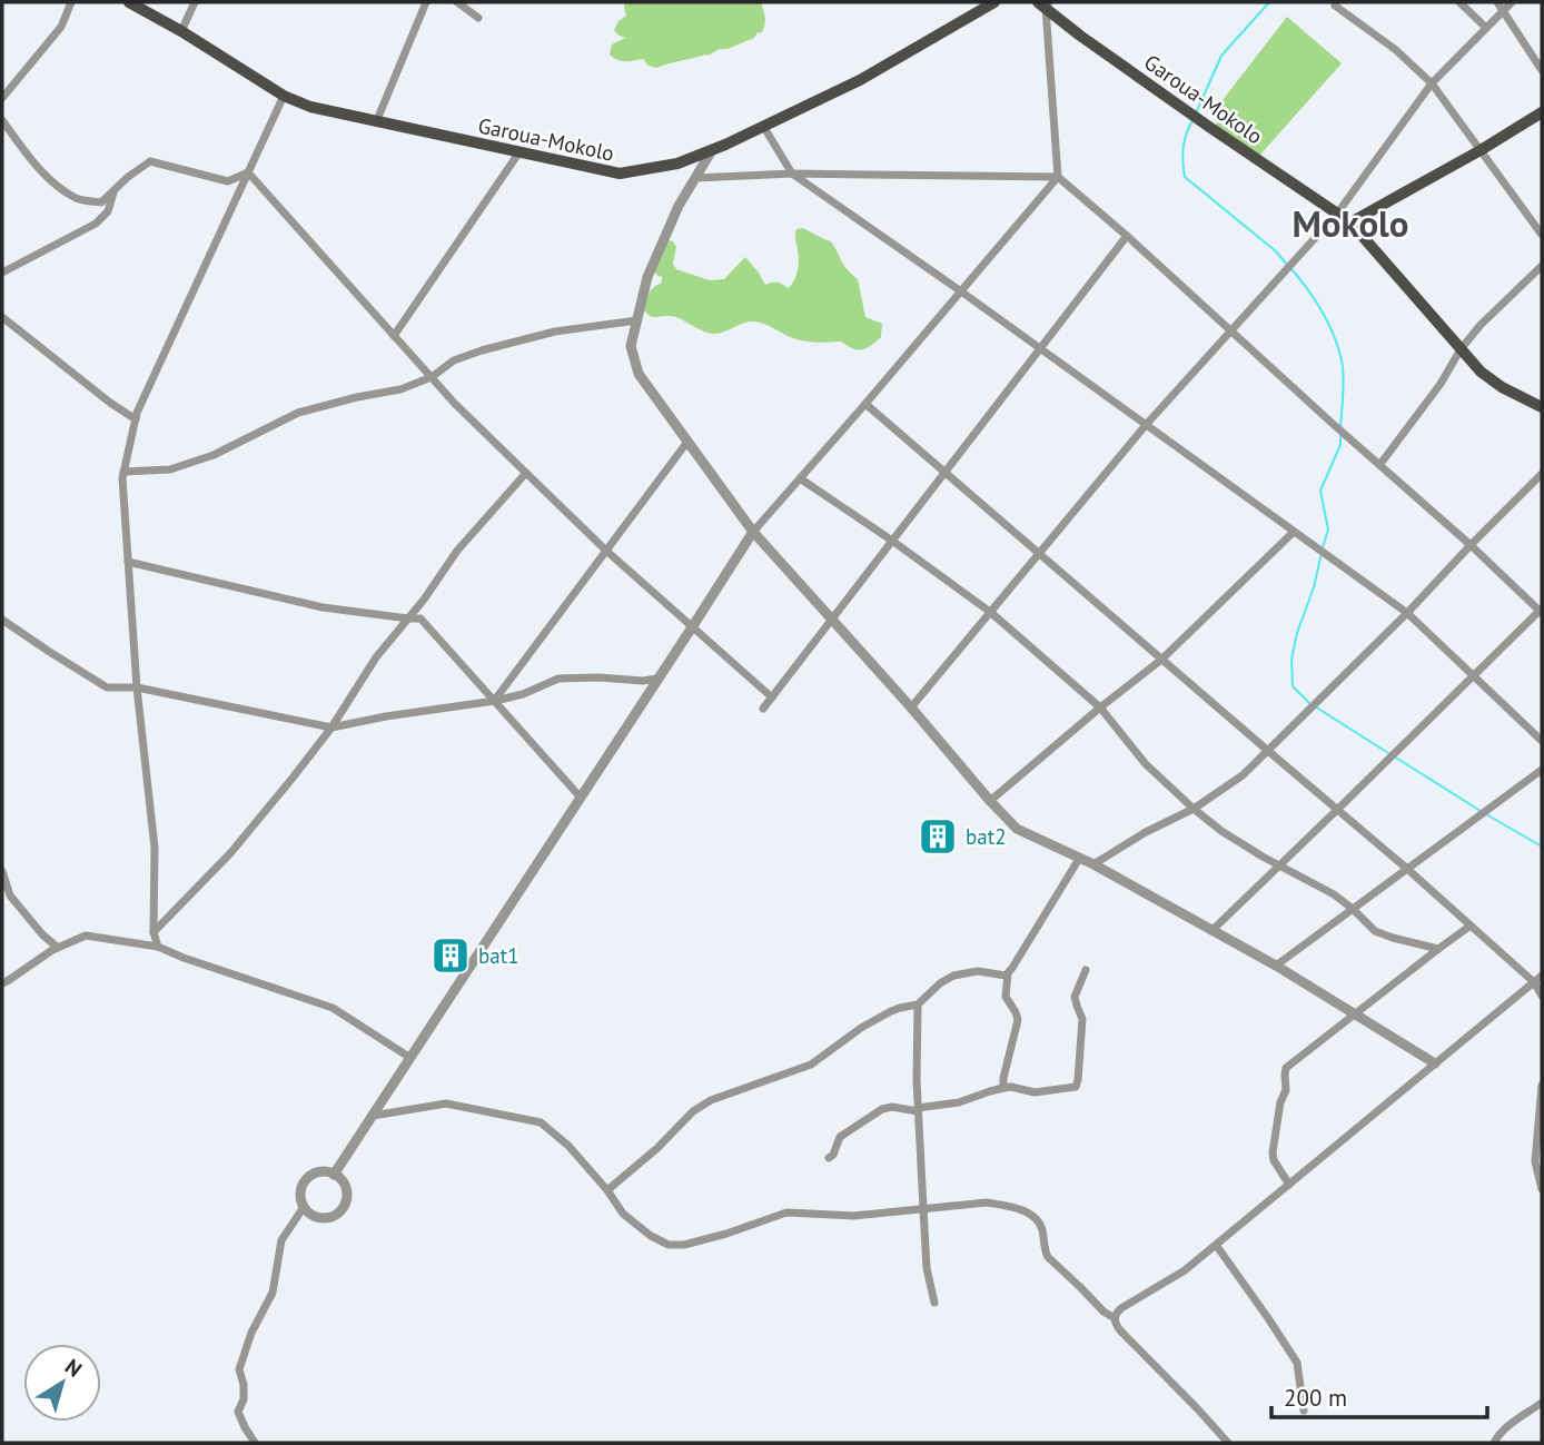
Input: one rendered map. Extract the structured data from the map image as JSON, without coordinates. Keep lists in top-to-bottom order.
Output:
{
  "streets": {
    "main road": ["Garoua-Mokolo"]
  },
  "districts": ["Mokolo"],
  "places": {
    "building": ["bat2", "bat1"]
  },
  "scale_bar": "200 m",
  "north": "top right"
}
